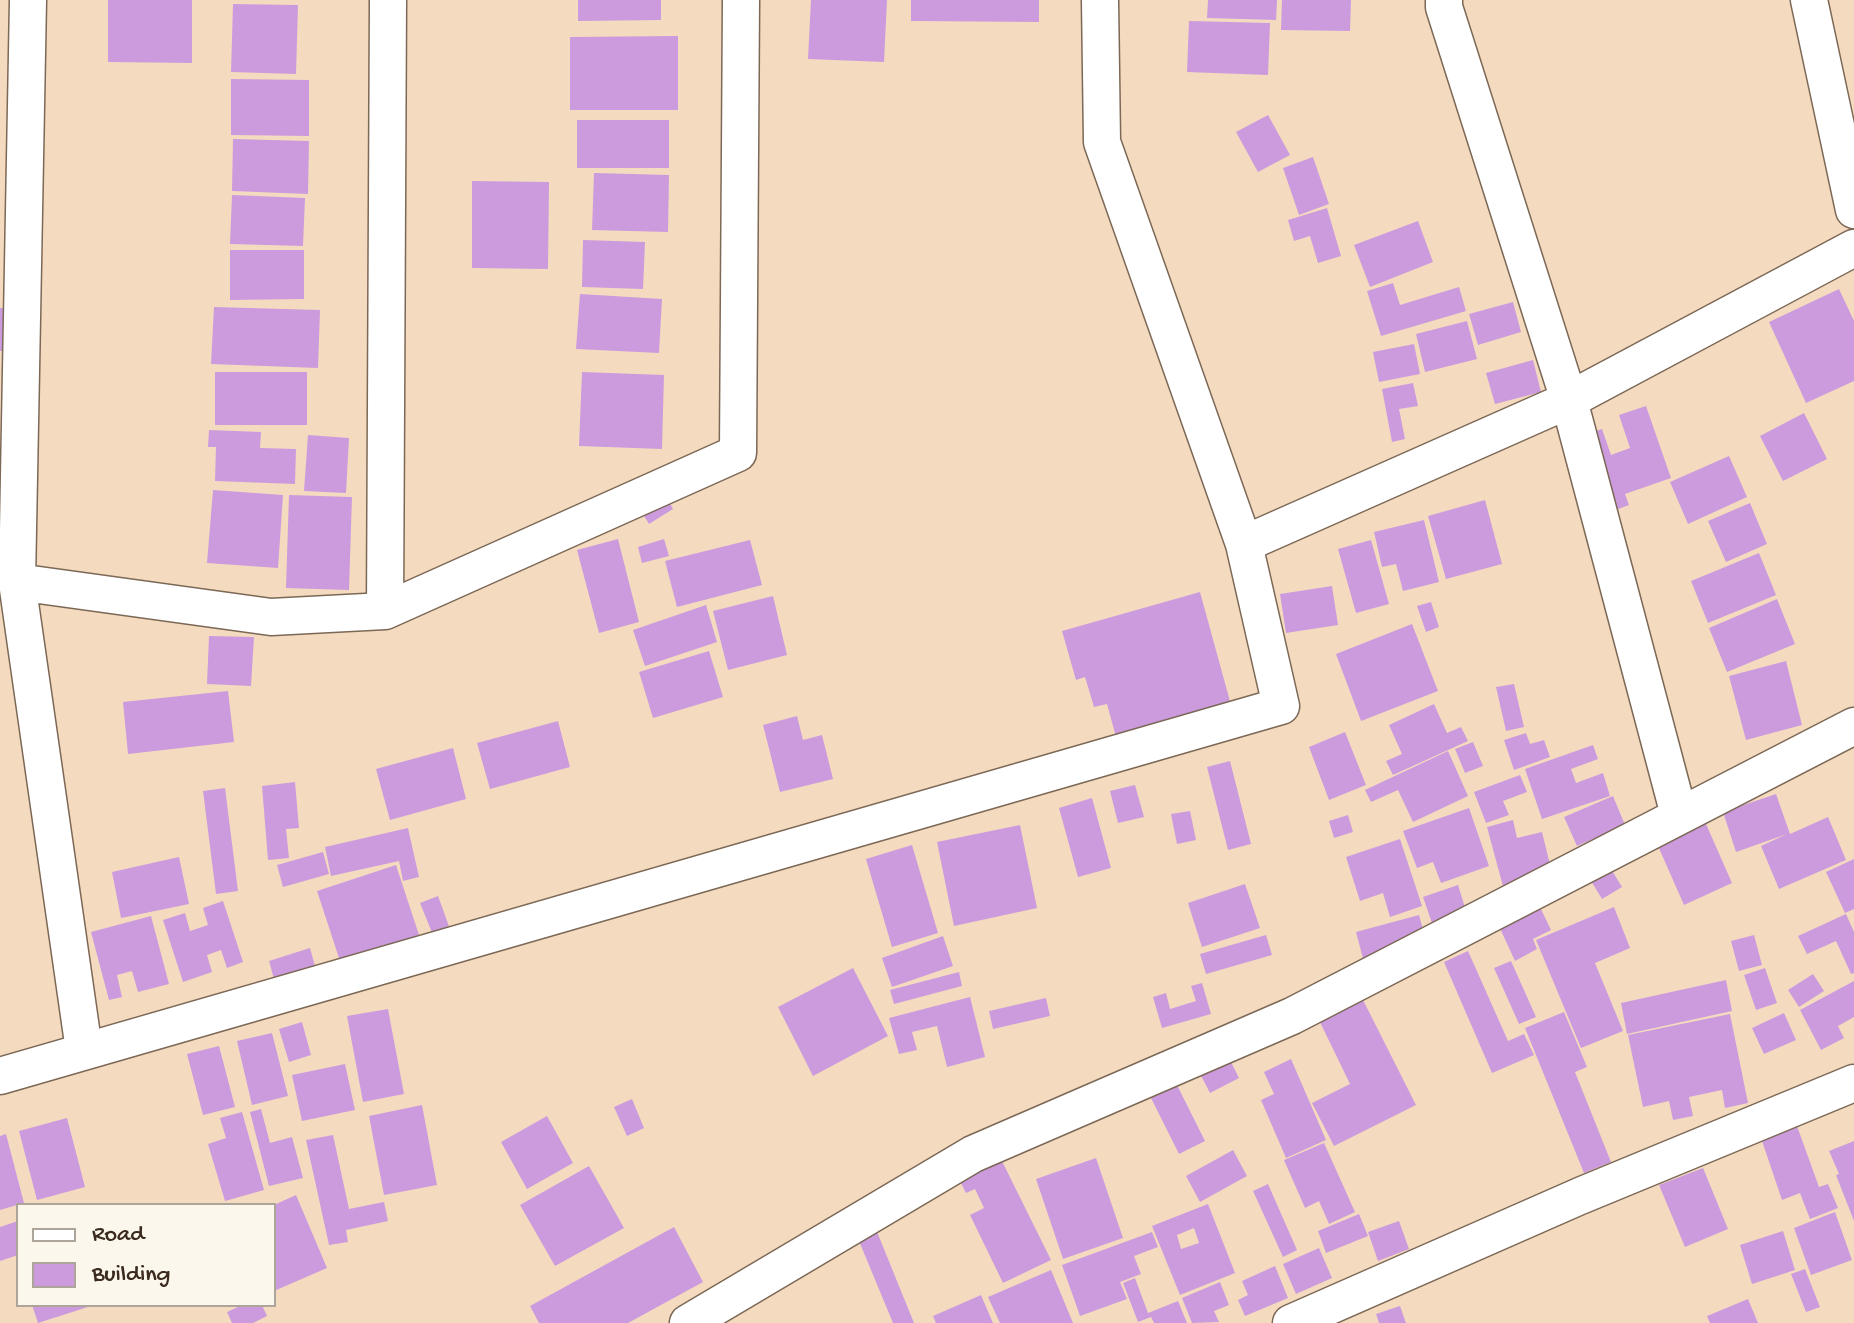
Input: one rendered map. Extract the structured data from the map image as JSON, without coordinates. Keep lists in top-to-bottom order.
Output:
{
  "legend": ["Road", "Building"]
}
